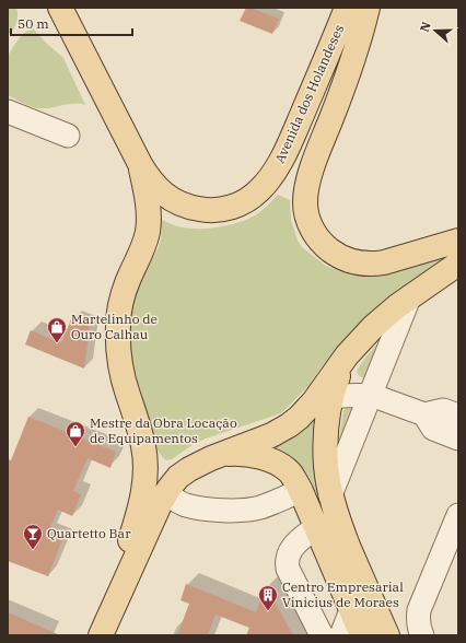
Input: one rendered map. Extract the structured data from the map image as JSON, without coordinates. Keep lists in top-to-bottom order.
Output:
{
  "streets": {
    "main road": ["Avenida dos Holandeses"]
  },
  "places": {
    "shop": ["Martelinho de Ouro Calhau", "Mestre da Obra Locação de Equipamentos"],
    "bar": ["Quartetto Bar"],
    "building": ["Centro Empresarial Vinicius de Moraes"]
  },
  "scale_bar": "50 m",
  "north": "left"
}
